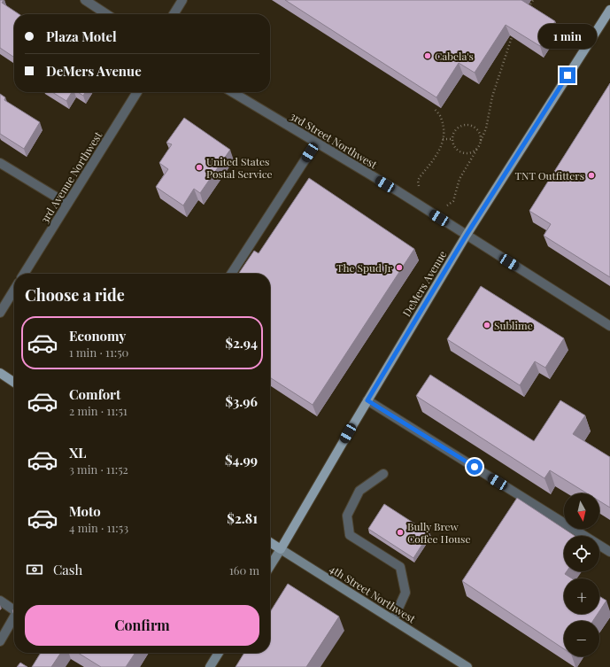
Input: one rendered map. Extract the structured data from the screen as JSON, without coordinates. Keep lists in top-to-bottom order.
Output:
{
  "streets": {
    "main road": ["DeMers Avenue", "4th Street Northwest"],
    "street": ["3rd Street Northwest", "3rd Avenue Northwest"]
  },
  "crossings": [
    ["3rd Street Northwest", "DeMers Avenue"],
    ["DeMers Avenue", "4th Street Northwest"]
  ],
  "places": [
    "Cabela's",
    "United States Postal Service",
    "TNT Outfitters",
    "The Spud Jr",
    "Sublime",
    "Bully Brew Coffee House"
  ],
  "north": "bottom",
  "page": {
    "banner": ["Plaza Motel", "DeMers Avenue"],
    "bubble": "1 min",
    "heading": "Choose a ride",
    "list": [
      {
        "name": "Economy",
        "note": "1 min · 11:50",
        "value": "$2.94"
      },
      {
        "name": "Comfort",
        "note": "2 min · 11:51",
        "value": "$3.96"
      },
      {
        "name": "XL",
        "note": "3 min · 11:52",
        "value": "$4.99"
      },
      {
        "name": "Moto",
        "note": "4 min · 11:53",
        "value": "$2.81"
      }
    ],
    "map_buttons": ["+", "−"],
    "pay": ["Cash", "160 m"],
    "buttons": "Confirm"
  }
}
